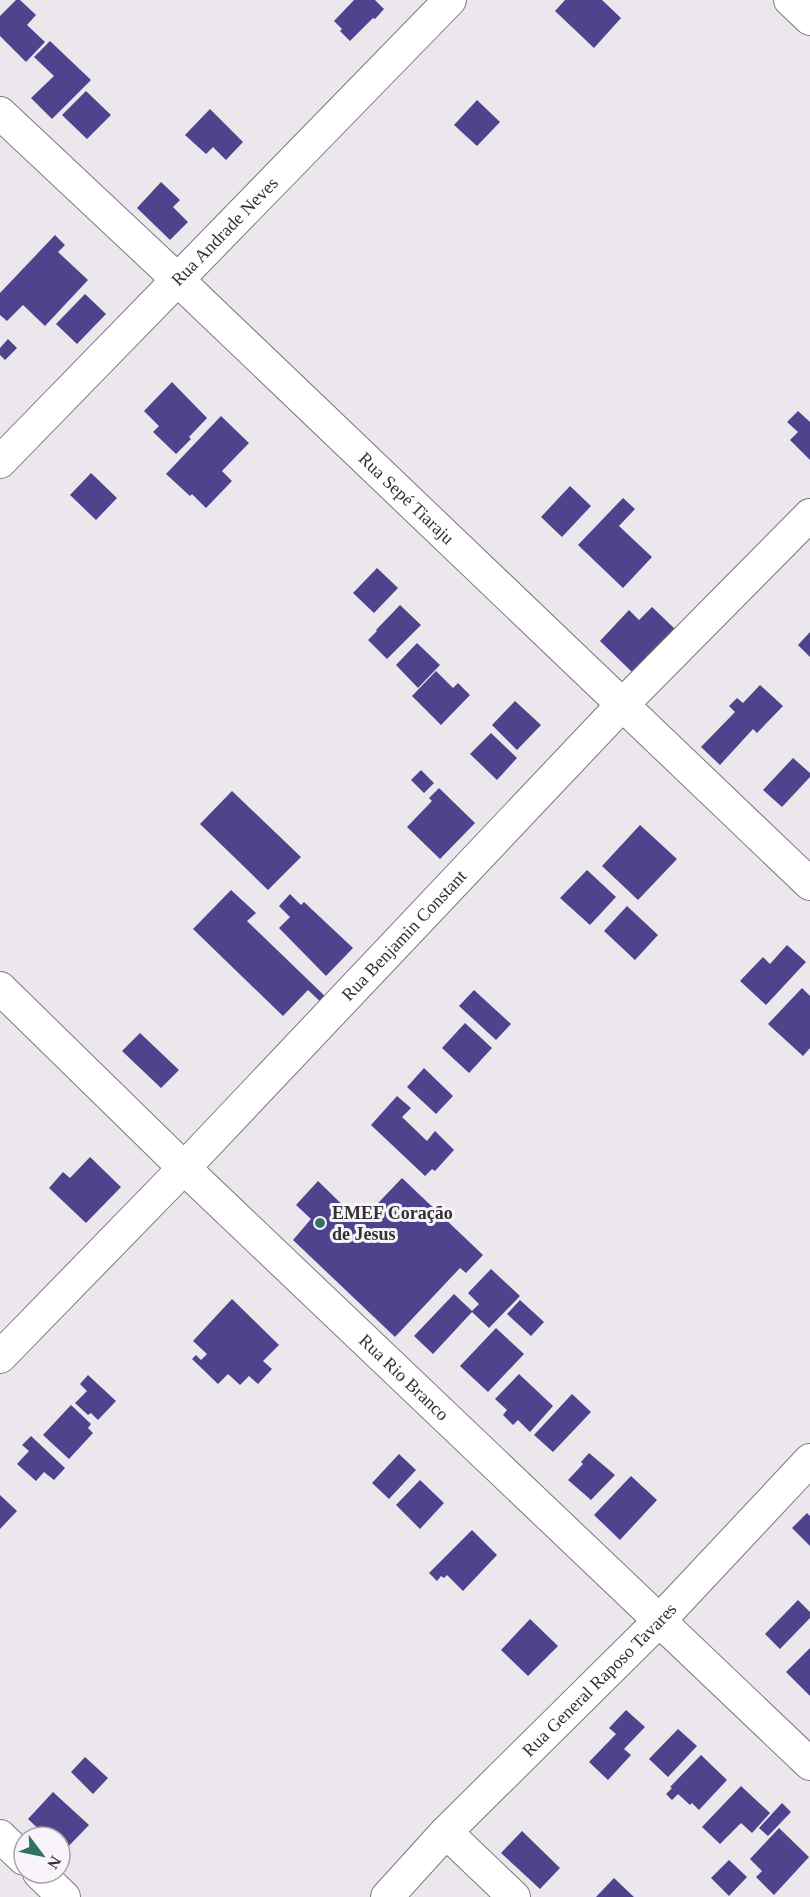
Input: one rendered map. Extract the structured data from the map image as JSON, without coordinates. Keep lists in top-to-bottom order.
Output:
{
  "streets": {
    "street": [
      "Rua Andrade Neves",
      "Rua Sepé Tiaraju",
      "Rua Benjamin Constant",
      "Rua Rio Branco",
      "Rua General Raposo Tavares"
    ]
  },
  "crossings": [
    ["Rua Andrade Neves", "Rua Sepé Tiaraju"],
    ["Rua Sepé Tiaraju", "Rua Benjamin Constant"],
    ["Rua Benjamin Constant", "Rua Rio Branco"],
    ["Rua Rio Branco", "Rua General Raposo Tavares"]
  ],
  "places": ["EMEF Coração de Jesus"],
  "north": "bottom right"
}
